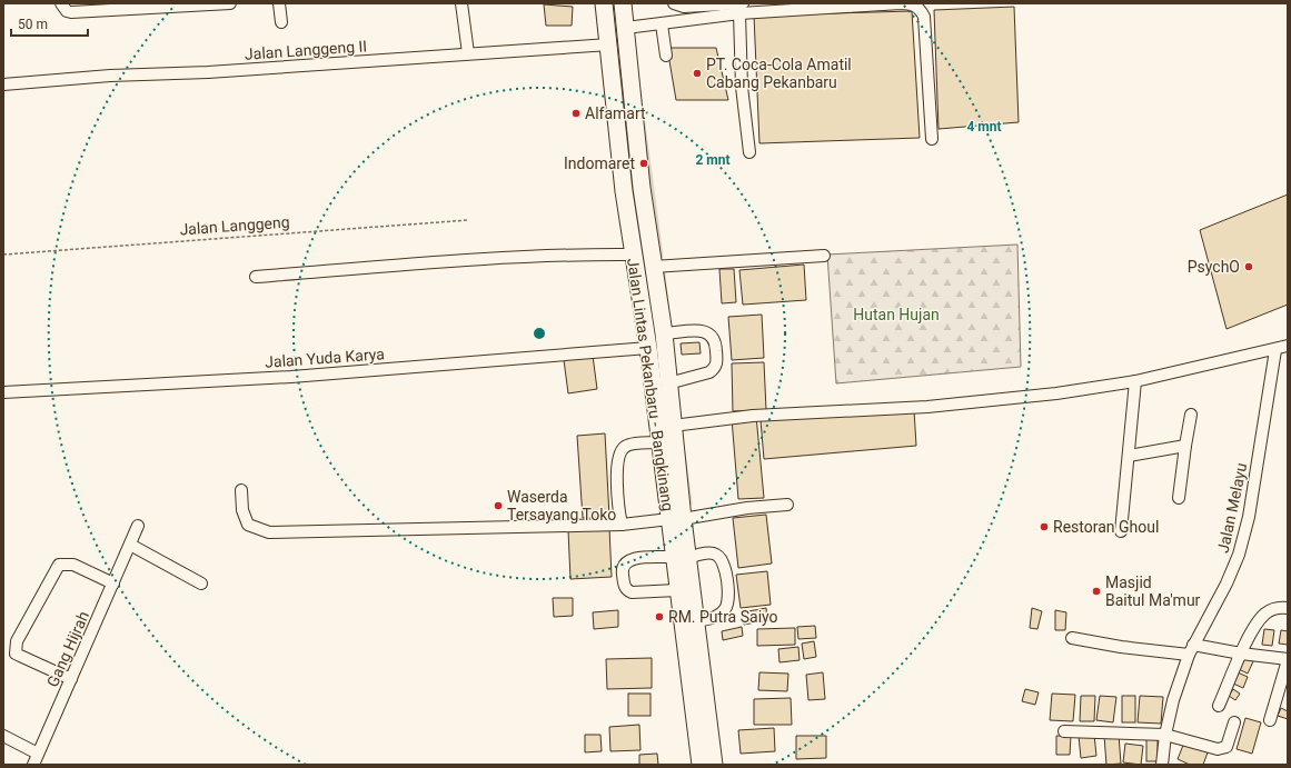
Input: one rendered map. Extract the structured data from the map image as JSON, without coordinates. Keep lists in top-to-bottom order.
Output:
{
  "streets": {
    "highway": ["Jalan Lintas Pekanbaru - Bangkinang"],
    "street": [
      "Jalan Langgeng II",
      "Jalan Yuda Karya",
      "Jalan Melayu",
      "Gang Hijrah"
    ],
    "path": ["Jalan Langgeng"]
  },
  "crossings": [
    ["Jalan Langgeng II", "Jalan Lintas Pekanbaru - Bangkinang"],
    ["Jalan Yuda Karya", "Jalan Lintas Pekanbaru - Bangkinang"]
  ],
  "parks": ["Hutan Hujan"],
  "places": [
    "PT. Coca-Cola Amatil Cabang Pekanbaru",
    "Alfamart",
    "Indomaret",
    "PsychO",
    "Waserda Tersayang Toko",
    "Restoran Ghoul",
    "Masjid Baitul Ma'mur",
    "RM. Putra Saiyo"
  ],
  "scale_bar": "50 m",
  "rings": ["4 mnt", "2 mnt"]
}
